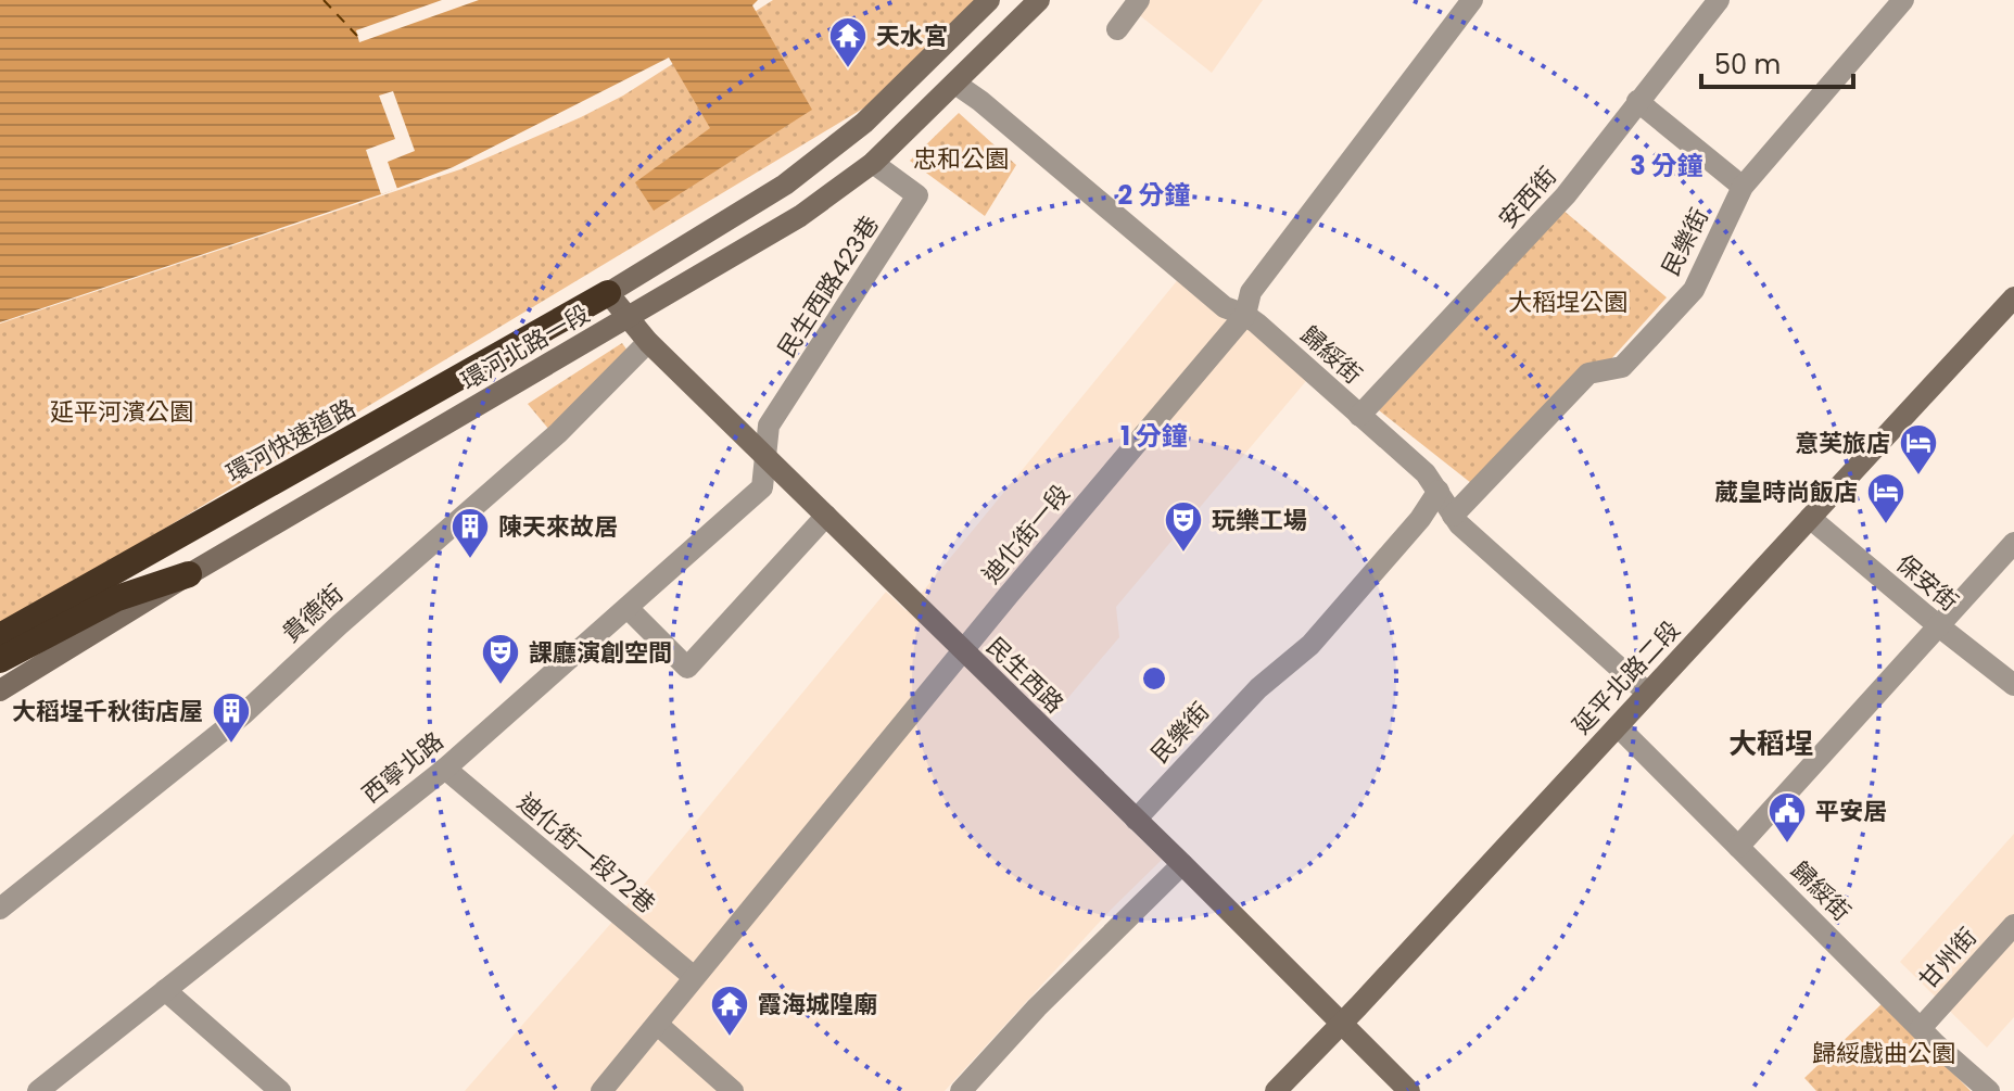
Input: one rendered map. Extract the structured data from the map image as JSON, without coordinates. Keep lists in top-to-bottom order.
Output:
{
  "streets": {
    "highway": ["環河快速道路"],
    "street": [
      "安西街",
      "民樂街",
      "民生西路423巷",
      "環河北路一段",
      "歸綏街",
      "迪化街一段",
      "保安街",
      "貴德街",
      "民生西路",
      "延平北路二段",
      "西寧北路",
      "迪化街一段72巷",
      "甘州街"
    ]
  },
  "crossings": [
    ["安西街", "歸綏街"],
    ["民樂街", "歸綏街"],
    ["民樂街", "民生西路"],
    ["民生西路423巷", "環河北路一段"],
    ["民生西路423巷", "民生西路"],
    ["民生西路423巷", "西寧北路"],
    ["環河北路一段", "歸綏街"],
    ["環河北路一段", "環河快速道路"],
    ["環河北路一段", "民生西路"],
    ["歸綏街", "迪化街一段"],
    ["歸綏街", "延平北路二段"],
    ["歸綏街", "甘州街"],
    ["環河快速道路", "民生西路"],
    ["迪化街一段", "民生西路"],
    ["迪化街一段", "迪化街一段72巷"],
    ["保安街", "延平北路二段"],
    ["貴德街", "民生西路"],
    ["民生西路", "延平北路二段"],
    ["民生西路", "西寧北路"],
    ["西寧北路", "迪化街一段72巷"]
  ],
  "districts": ["大稻埕"],
  "parks": [
    "忠和公園",
    "大稻埕公園",
    "延平河濱公園",
    "歸綏戲曲公園"
  ],
  "places": {
    "temple": ["天水宮", "霞海城隍廟"],
    "hotel": ["意芙旅店", "葳皇時尚飯店"],
    "theatre": ["玩樂工場", "課廳演創空間"],
    "building": ["陳天來故居", "大稻埕千秋街店屋"],
    "public building": ["平安居"]
  },
  "scale_bar": "50 m",
  "rings": ["3 分鐘", "2 分鐘", "1 分鐘"]
}
